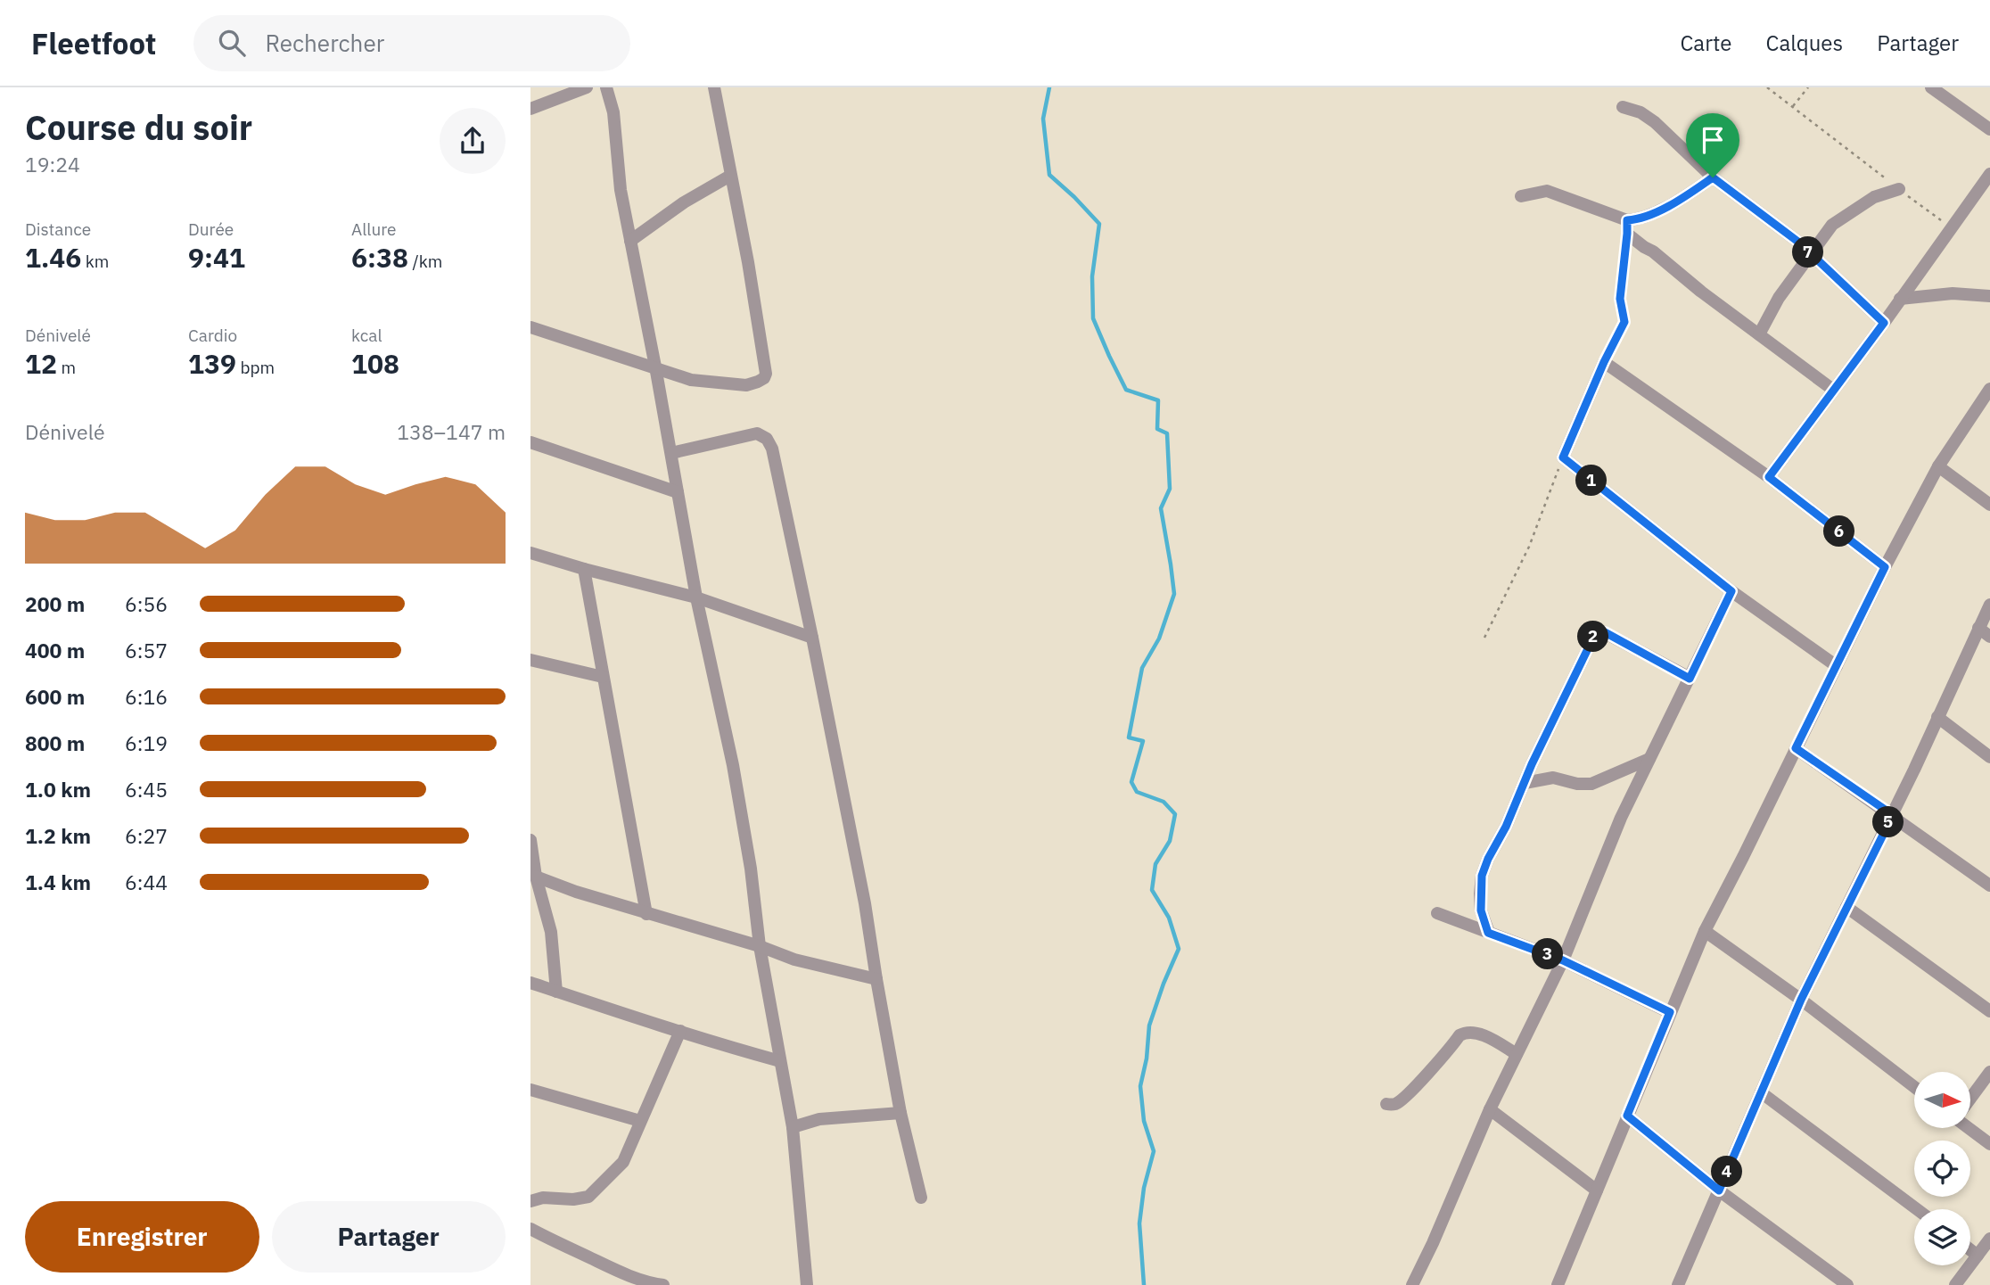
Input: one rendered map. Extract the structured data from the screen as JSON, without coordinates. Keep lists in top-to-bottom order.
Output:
{
  "north": "right",
  "page": {
    "header": "Fleetfoot",
    "search": "Rechercher",
    "nav": ["Carte", "Calques", "Partager"],
    "heading": ["Course du soir", "19:24"],
    "stats": [
      ["Distance", "1.46 km"],
      ["Durée", "9:41"],
      ["Allure", "6:38 /km"],
      ["Dénivelé", "12 m"],
      ["Cardio", "139 bpm"],
      ["kcal", "108"]
    ],
    "pins": [
      "7",
      "1",
      "6",
      "2",
      "5",
      "3",
      "4"
    ],
    "chart": ["Dénivelé", "138–147 m"],
    "list": [
      {
        "name": "200 m",
        "note": "6:56"
      },
      {
        "name": "400 m",
        "note": "6:57"
      },
      {
        "name": "600 m",
        "note": "6:16"
      },
      {
        "name": "800 m",
        "note": "6:19"
      },
      {
        "name": "1.0 km",
        "note": "6:45"
      },
      {
        "name": "1.2 km",
        "note": "6:27"
      },
      {
        "name": "1.4 km",
        "note": "6:44"
      }
    ],
    "buttons": ["Enregistrer", "Partager"]
  }
}
